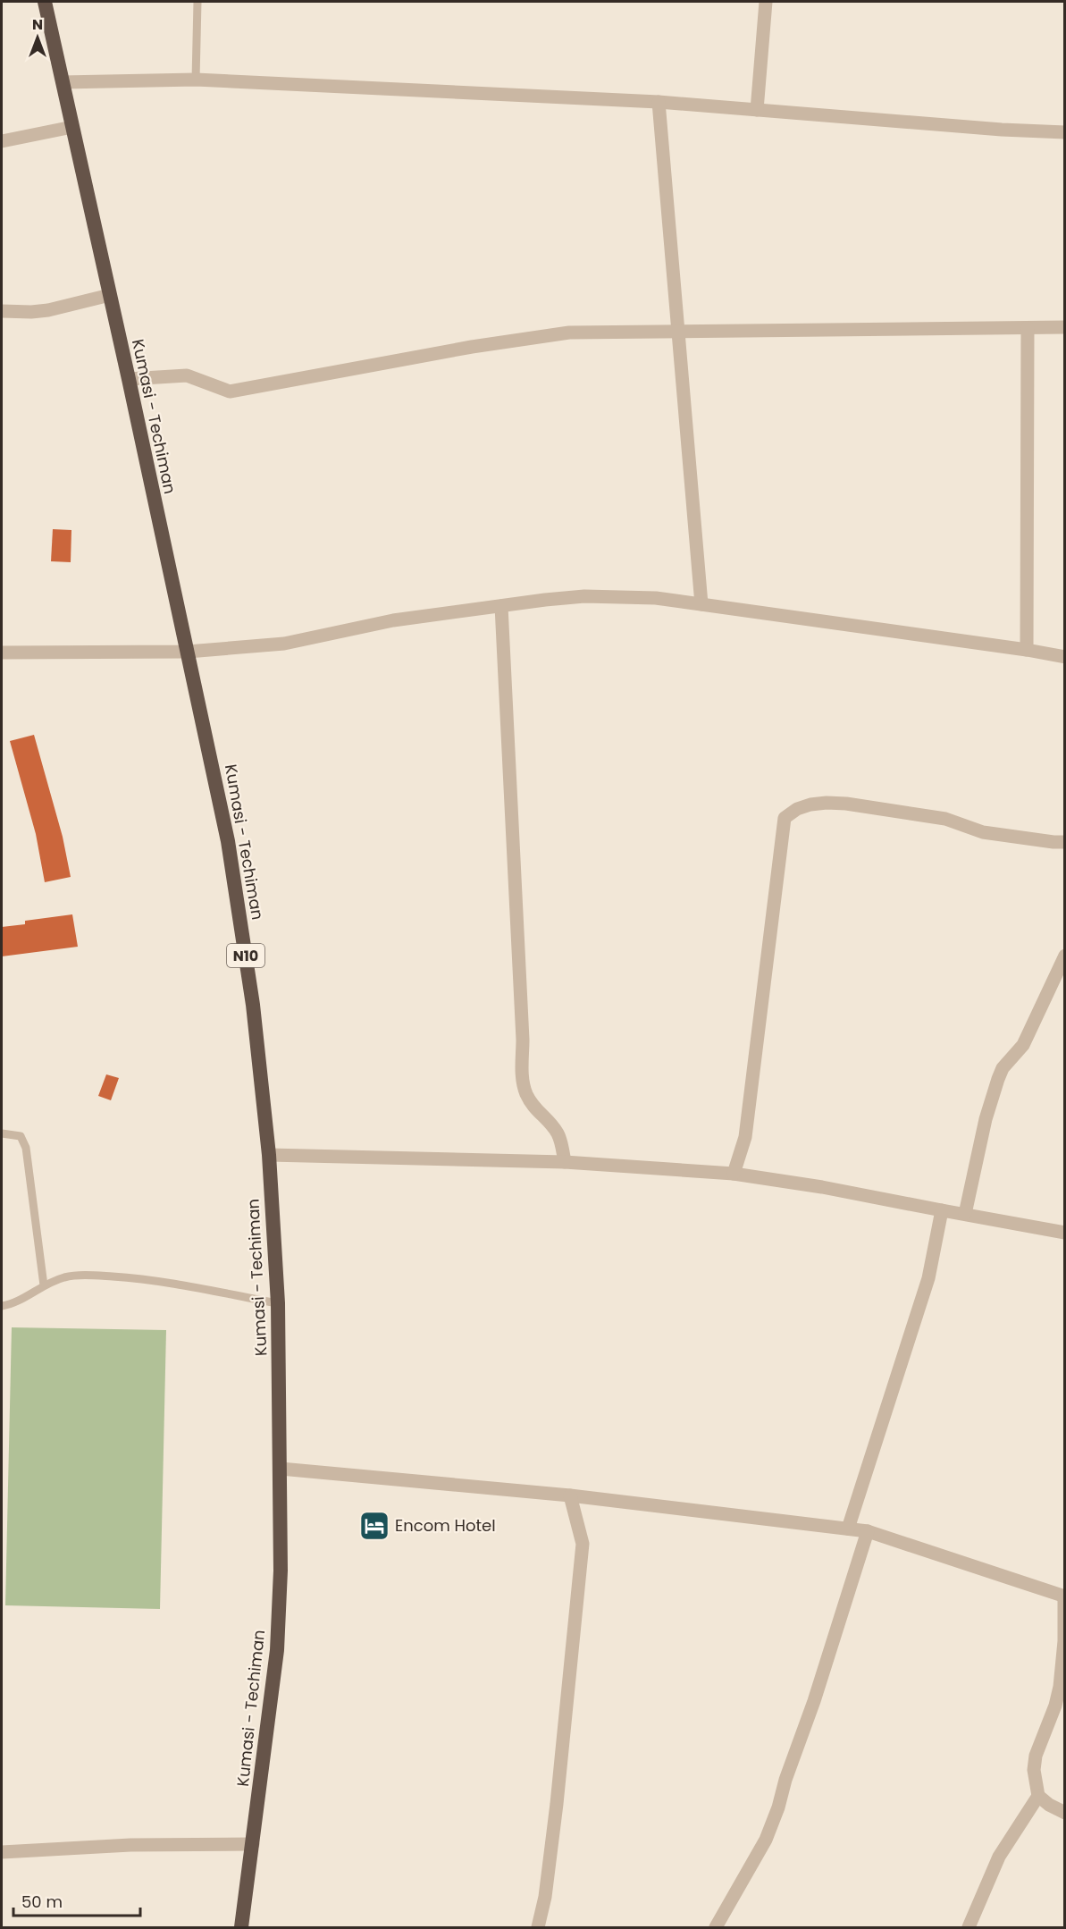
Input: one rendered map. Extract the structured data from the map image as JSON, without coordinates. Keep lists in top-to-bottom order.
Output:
{
  "streets": {
    "highway": ["Kumasi - Techiman", "N10"]
  },
  "places": {
    "hotel": ["Encom Hotel"]
  },
  "scale_bar": "50 m",
  "north": "top"
}
